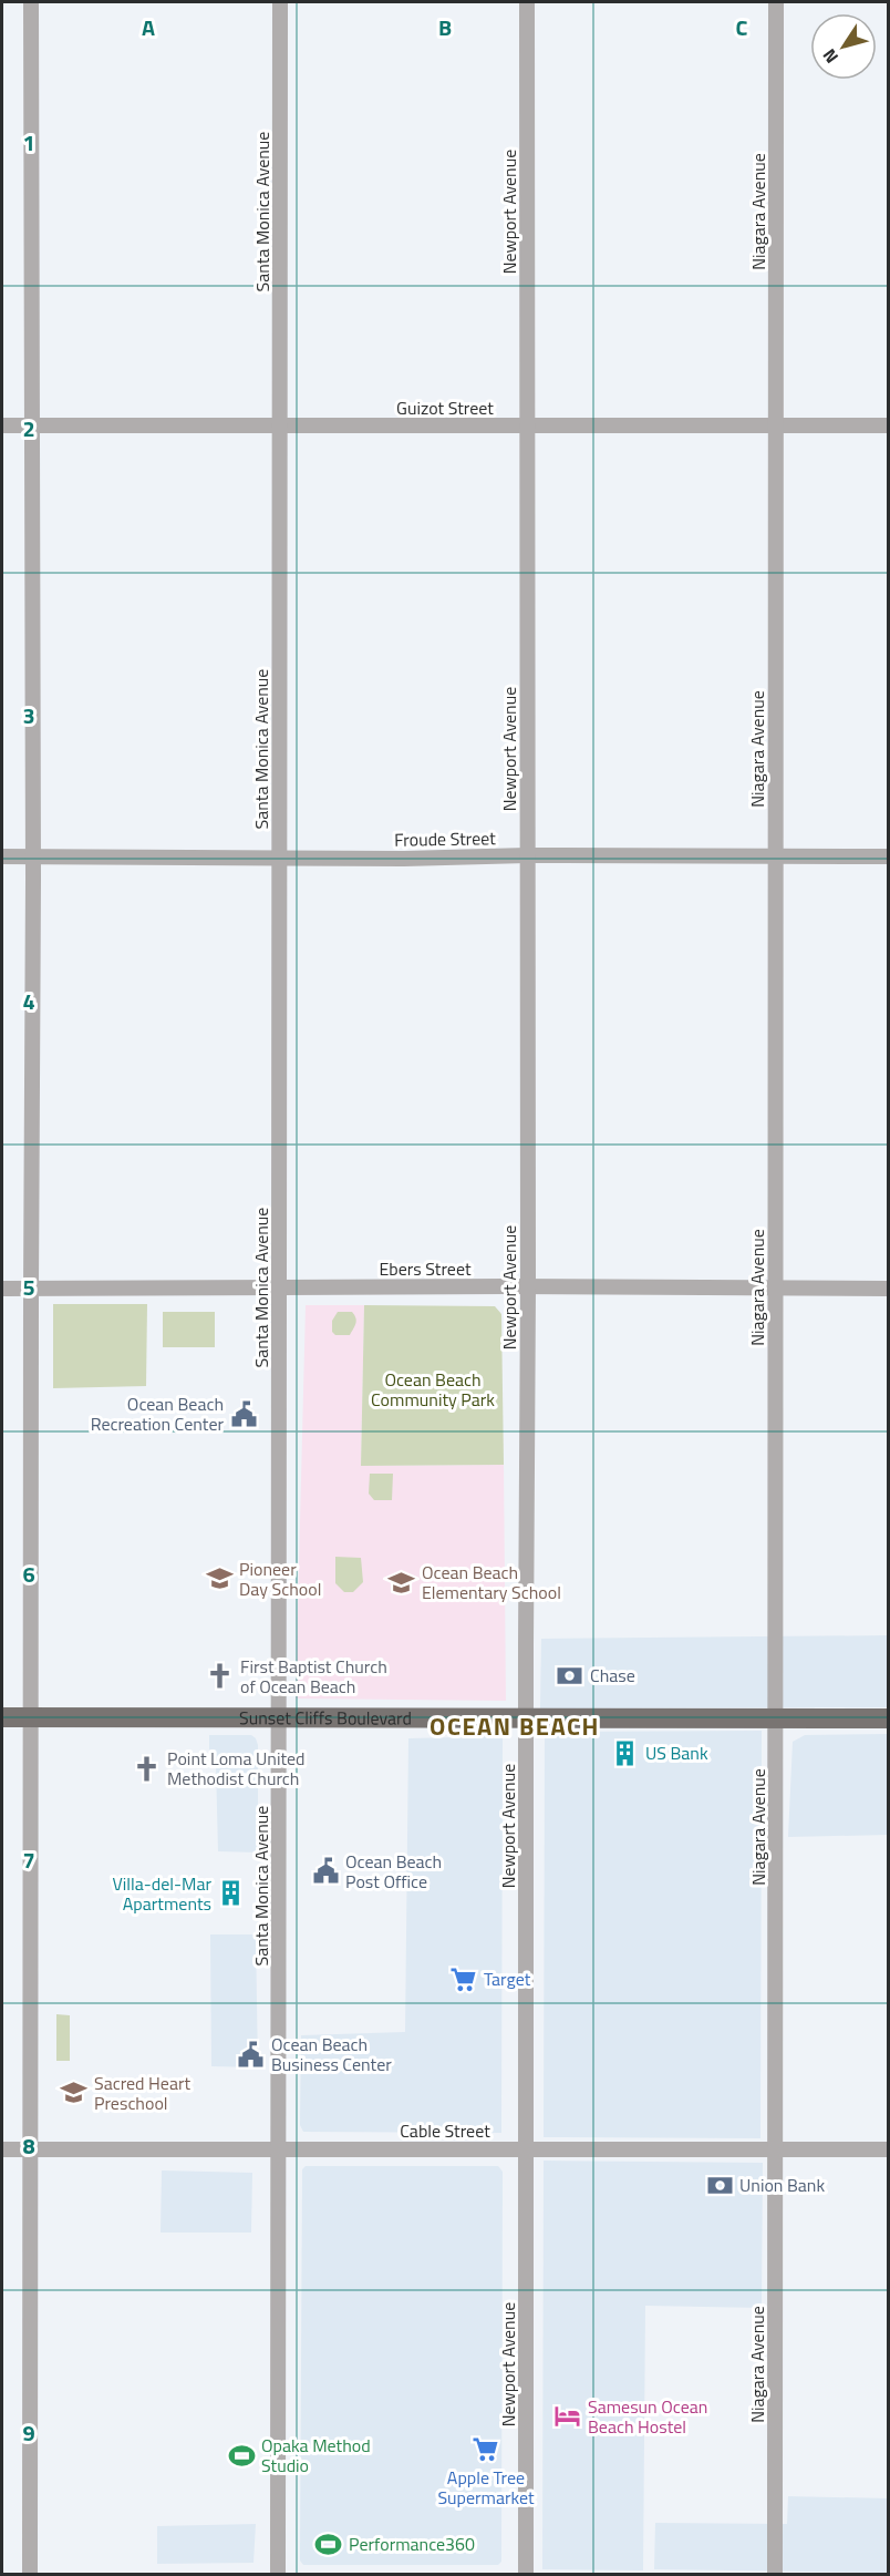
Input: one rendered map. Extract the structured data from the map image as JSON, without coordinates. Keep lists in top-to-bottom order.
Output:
{
  "streets": {
    "main road": ["Sunset Cliffs Boulevard"],
    "street": [
      "Santa Monica Avenue",
      "Newport Avenue",
      "Niagara Avenue",
      "Guizot Street",
      "Froude Street",
      "Ebers Street",
      "Cable Street"
    ]
  },
  "crossings": [
    ["Santa Monica Avenue", "Guizot Street"],
    ["Santa Monica Avenue", "Froude Street"],
    ["Santa Monica Avenue", "Ebers Street"],
    ["Santa Monica Avenue", "Sunset Cliffs Boulevard"],
    ["Santa Monica Avenue", "Cable Street"],
    ["Newport Avenue", "Guizot Street"],
    ["Newport Avenue", "Froude Street"],
    ["Newport Avenue", "Ebers Street"],
    ["Newport Avenue", "Sunset Cliffs Boulevard"],
    ["Newport Avenue", "Cable Street"],
    ["Niagara Avenue", "Guizot Street"],
    ["Niagara Avenue", "Froude Street"],
    ["Niagara Avenue", "Ebers Street"],
    ["Niagara Avenue", "Sunset Cliffs Boulevard"],
    ["Niagara Avenue", "Cable Street"]
  ],
  "districts": ["OCEAN BEACH"],
  "parks": ["Ocean Beach Community Park"],
  "places": {
    "public building": ["Ocean Beach Recreation Center", "Ocean Beach Post Office", "Ocean Beach Business Center"],
    "school or university": ["Pioneer Day School", "Ocean Beach Elementary School", "Sacred Heart Preschool"],
    "bank": ["Chase", "Union Bank"],
    "church": ["First Baptist Church of Ocean Beach", "Point Loma United Methodist Church"],
    "building": ["US Bank", "Villa-del-Mar Apartments"],
    "supermarket": ["Target", "Apple Tree Supermarket"],
    "hotel": ["Samesun Ocean Beach Hostel"],
    "sports": ["Opaka Method Studio", "Performance360"]
  },
  "north": "bottom left",
  "grid": {
    "columns": ["A", "B", "C"],
    "rows": [
      "1",
      "2",
      "3",
      "4",
      "5",
      "6",
      "7",
      "8",
      "9"
    ]
  }
}
